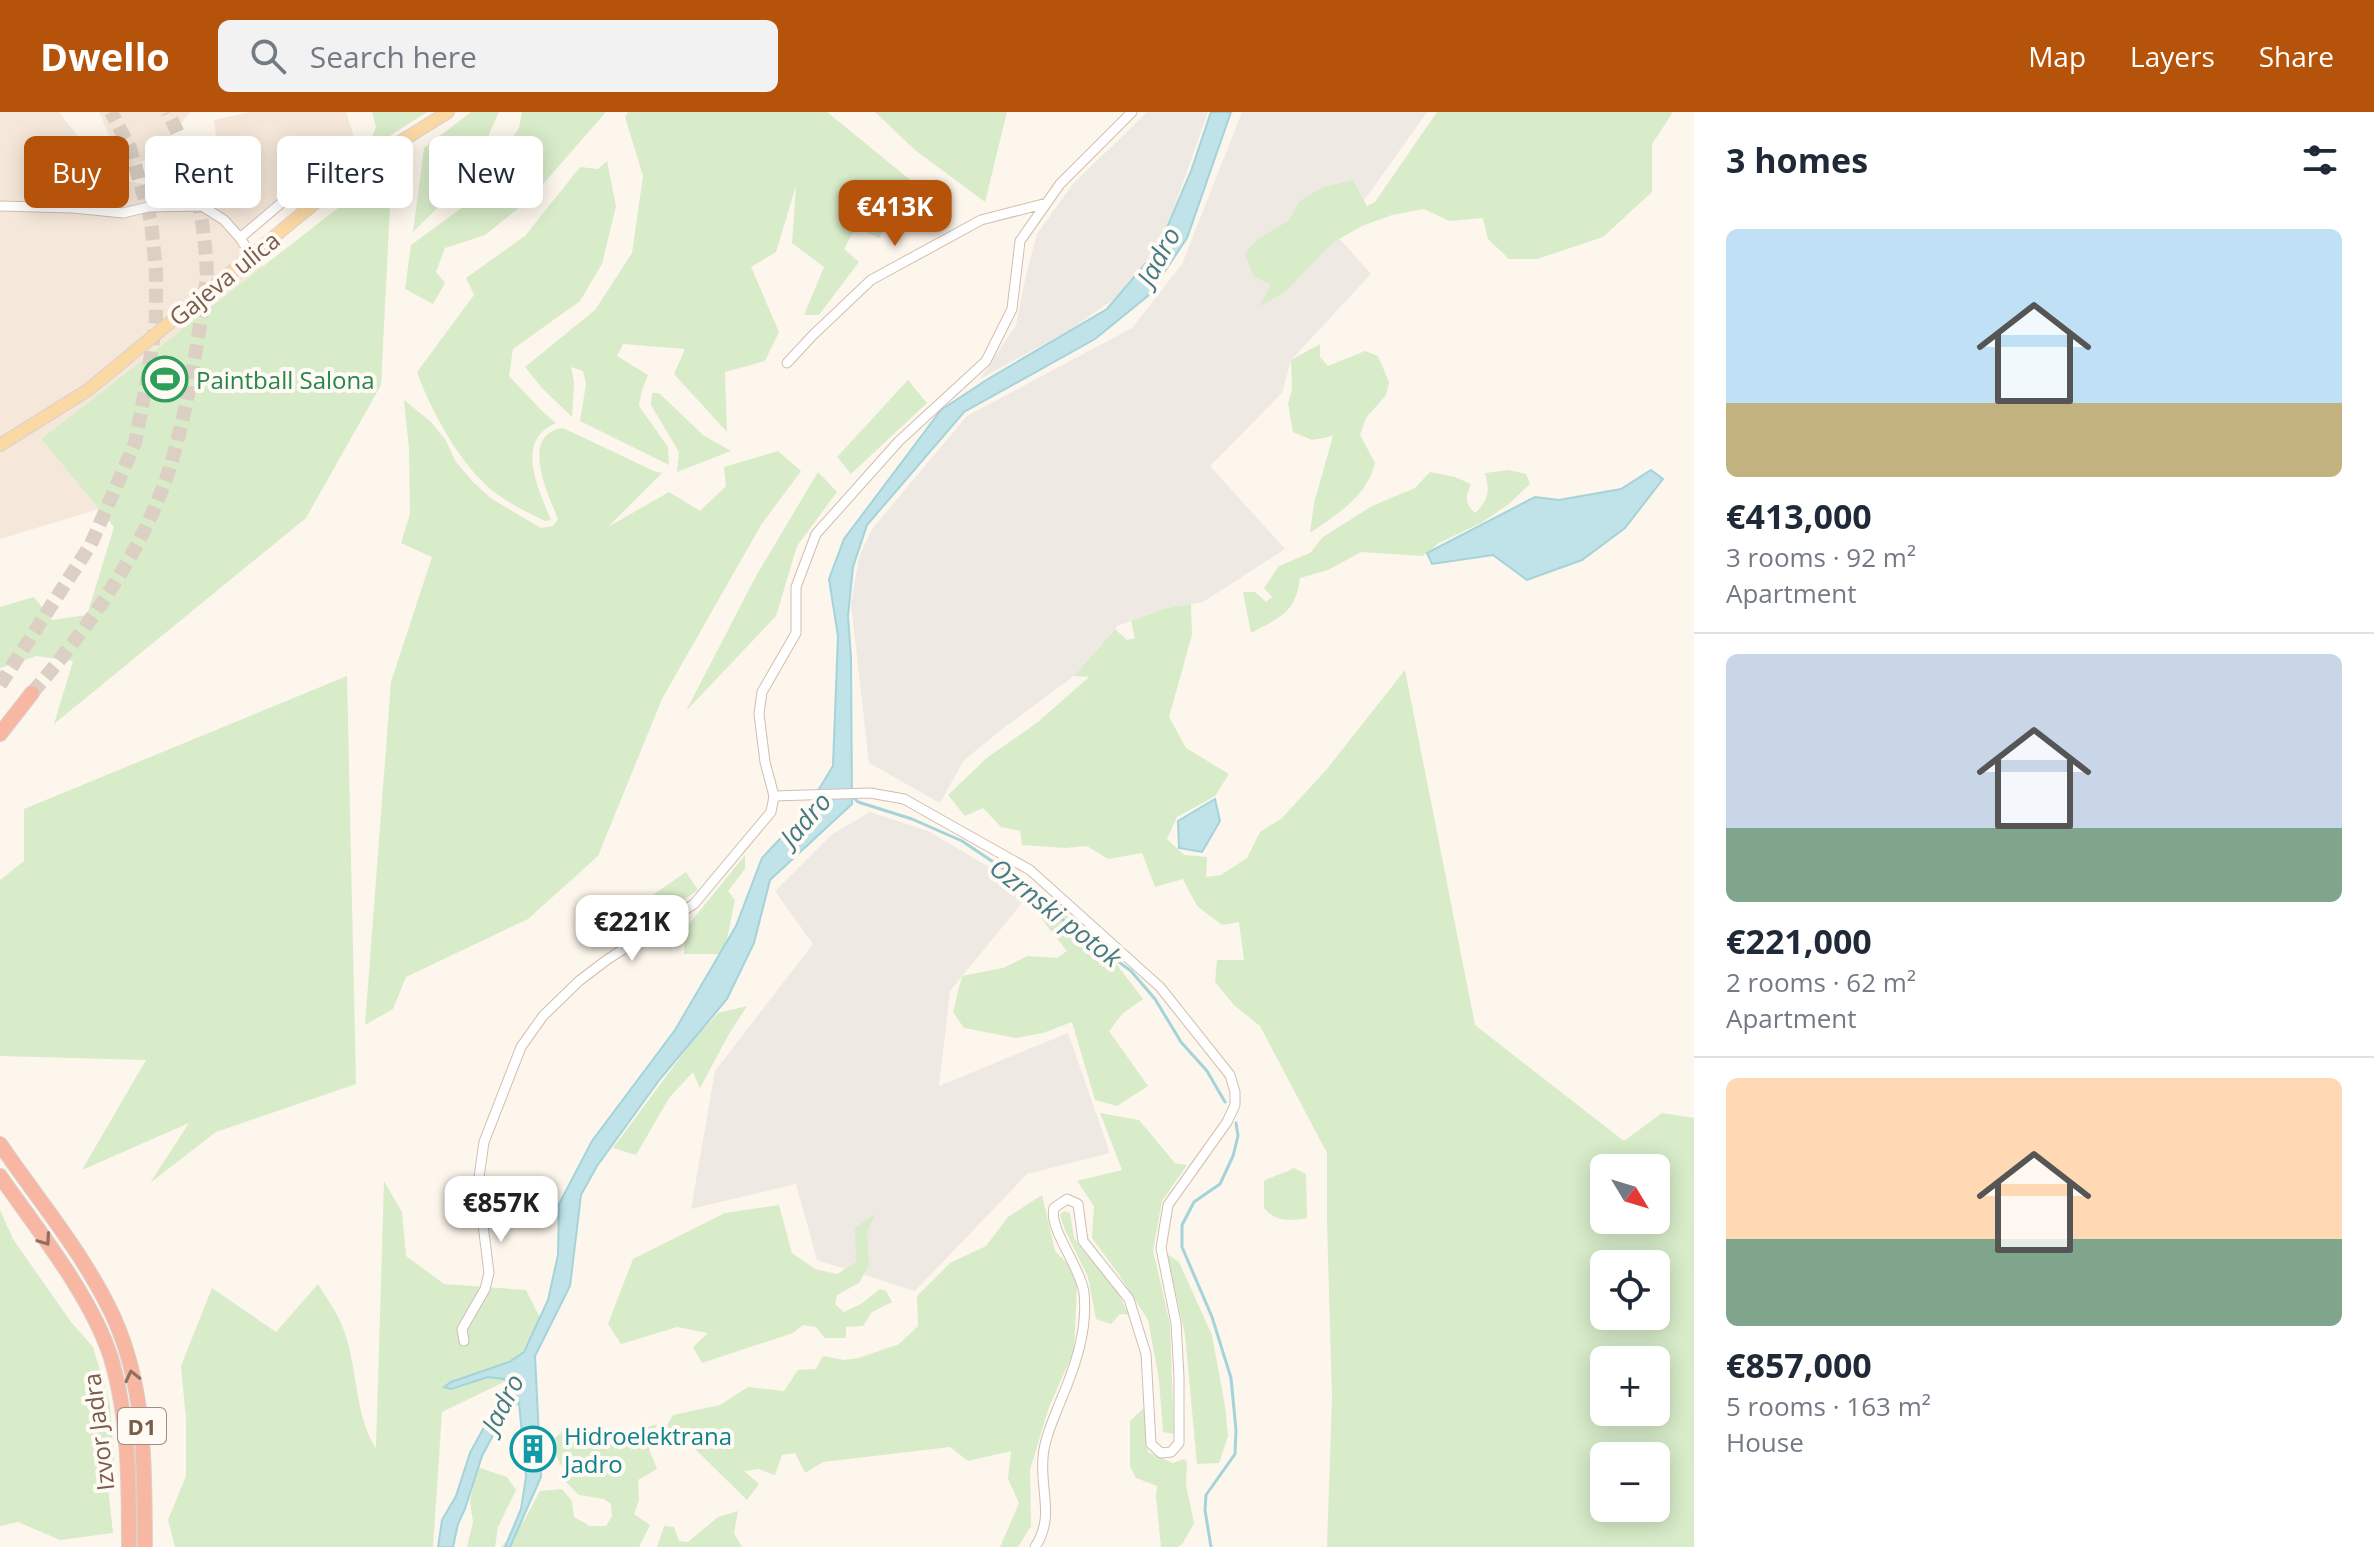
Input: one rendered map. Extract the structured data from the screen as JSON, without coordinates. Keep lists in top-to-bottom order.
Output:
{
  "streets": {
    "highway": ["D1", "Izvor Jadra"],
    "main road": ["Gajeva ulica"]
  },
  "water": ["Jadro", "Ozrnski potok"],
  "places": {
    "sports": ["Paintball Salona"],
    "building": ["Hidroelektrana Jadro"]
  },
  "north": "bottom right",
  "page": {
    "header": "Dwello",
    "search": "Search here",
    "nav": ["Map", "Layers", "Share"],
    "heading": "3 homes",
    "chip": [
      "Buy",
      "Rent",
      "Filters",
      "New"
    ],
    "price": ["€413K", "€221K", "€857K"],
    "list": [
      {
        "name": "€413,000",
        "note": "3 rooms · 92 m² · Apartment"
      },
      {
        "name": "€221,000",
        "note": "2 rooms · 62 m² · Apartment"
      },
      {
        "name": "€857,000",
        "note": "5 rooms · 163 m² · House"
      }
    ],
    "map_buttons": ["+", "−"]
  }
}
